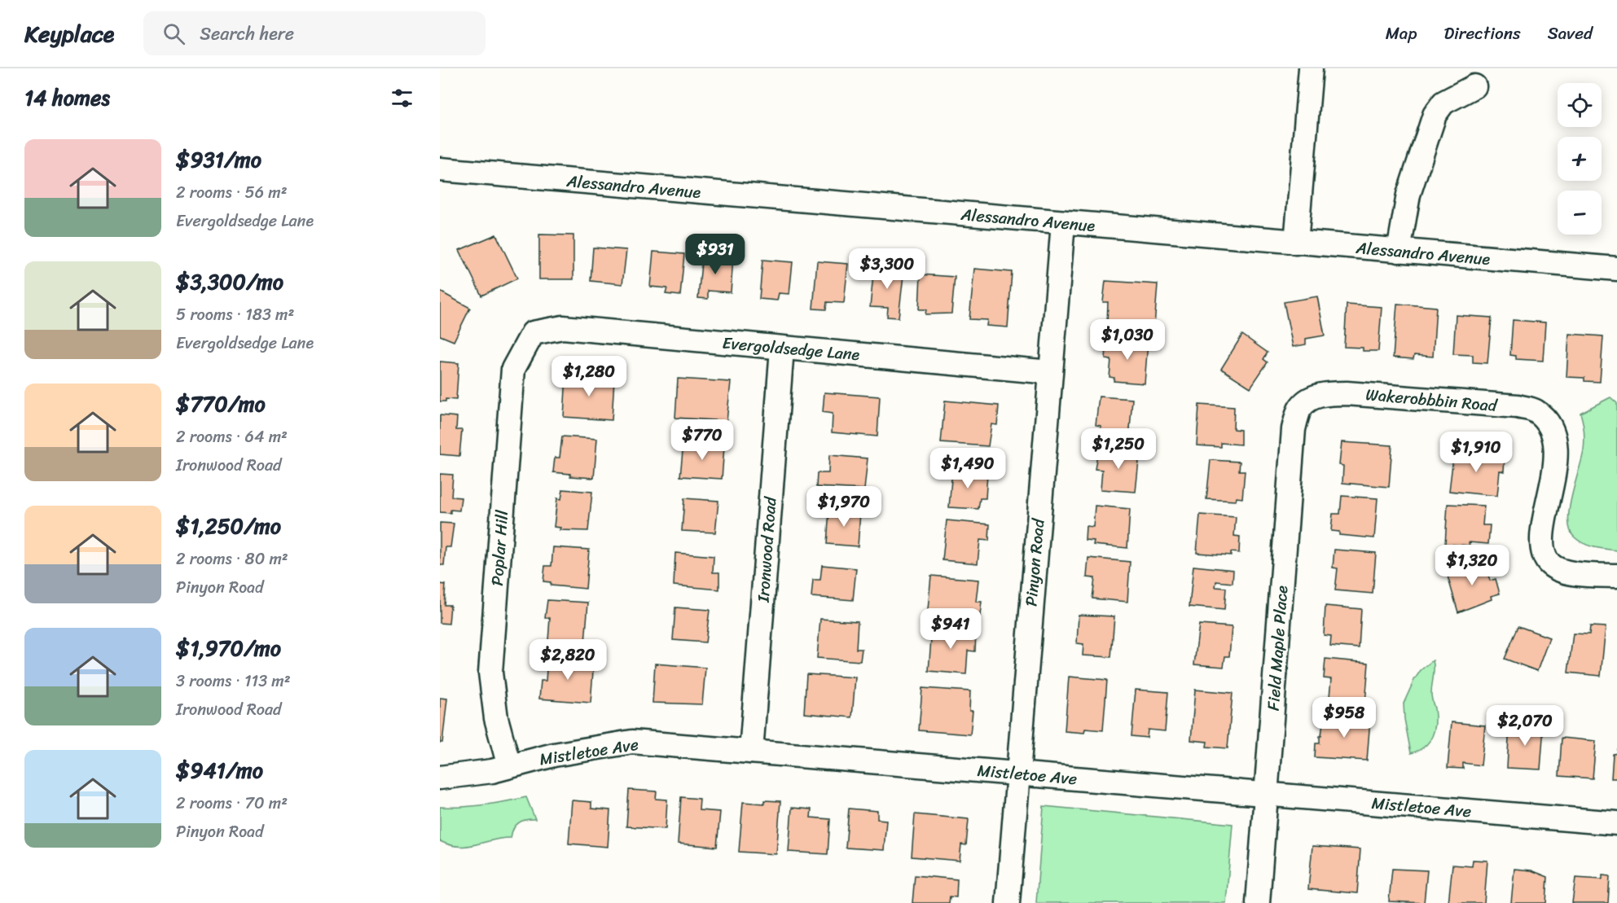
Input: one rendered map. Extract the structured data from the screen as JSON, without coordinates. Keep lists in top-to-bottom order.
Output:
{
  "streets": {
    "street": [
      "Alessandro Avenue",
      "Evergoldsedge Lane",
      "Wakerobbbin Road",
      "Poplar Hill",
      "Ironwood Road",
      "Pinyon Road",
      "Field Maple Place",
      "Mistletoe Ave"
    ]
  },
  "crossings": [
    ["Alessandro Avenue", "Pinyon Road"],
    ["Evergoldsedge Lane", "Poplar Hill"],
    ["Evergoldsedge Lane", "Ironwood Road"],
    ["Evergoldsedge Lane", "Pinyon Road"],
    ["Wakerobbbin Road", "Field Maple Place"],
    ["Poplar Hill", "Mistletoe Ave"],
    ["Ironwood Road", "Mistletoe Ave"],
    ["Pinyon Road", "Mistletoe Ave"],
    ["Field Maple Place", "Mistletoe Ave"]
  ],
  "page": {
    "header": "Keyplace",
    "search": "Search here",
    "nav": ["Map", "Directions", "Saved"],
    "heading": "14 homes",
    "map_buttons": ["+", "−"],
    "list": [
      {
        "name": "$931/mo",
        "note": "2 rooms · 56 m² · Evergoldsedge Lane"
      },
      {
        "name": "$3,300/mo",
        "note": "5 rooms · 183 m² · Evergoldsedge Lane"
      },
      {
        "name": "$770/mo",
        "note": "2 rooms · 64 m² · Ironwood Road"
      },
      {
        "name": "$1,250/mo",
        "note": "2 rooms · 80 m² · Pinyon Road"
      },
      {
        "name": "$1,970/mo",
        "note": "3 rooms · 113 m² · Ironwood Road"
      },
      {
        "name": "$941/mo",
        "note": "2 rooms · 70 m² · Pinyon Road"
      }
    ],
    "price": [
      "$931",
      "$3,300",
      "$1,030",
      "$1,280",
      "$770",
      "$1,250",
      "$1,910",
      "$1,490",
      "$1,970",
      "$1,320",
      "$941",
      "$2,820",
      "$958",
      "$2,070"
    ]
  }
}
